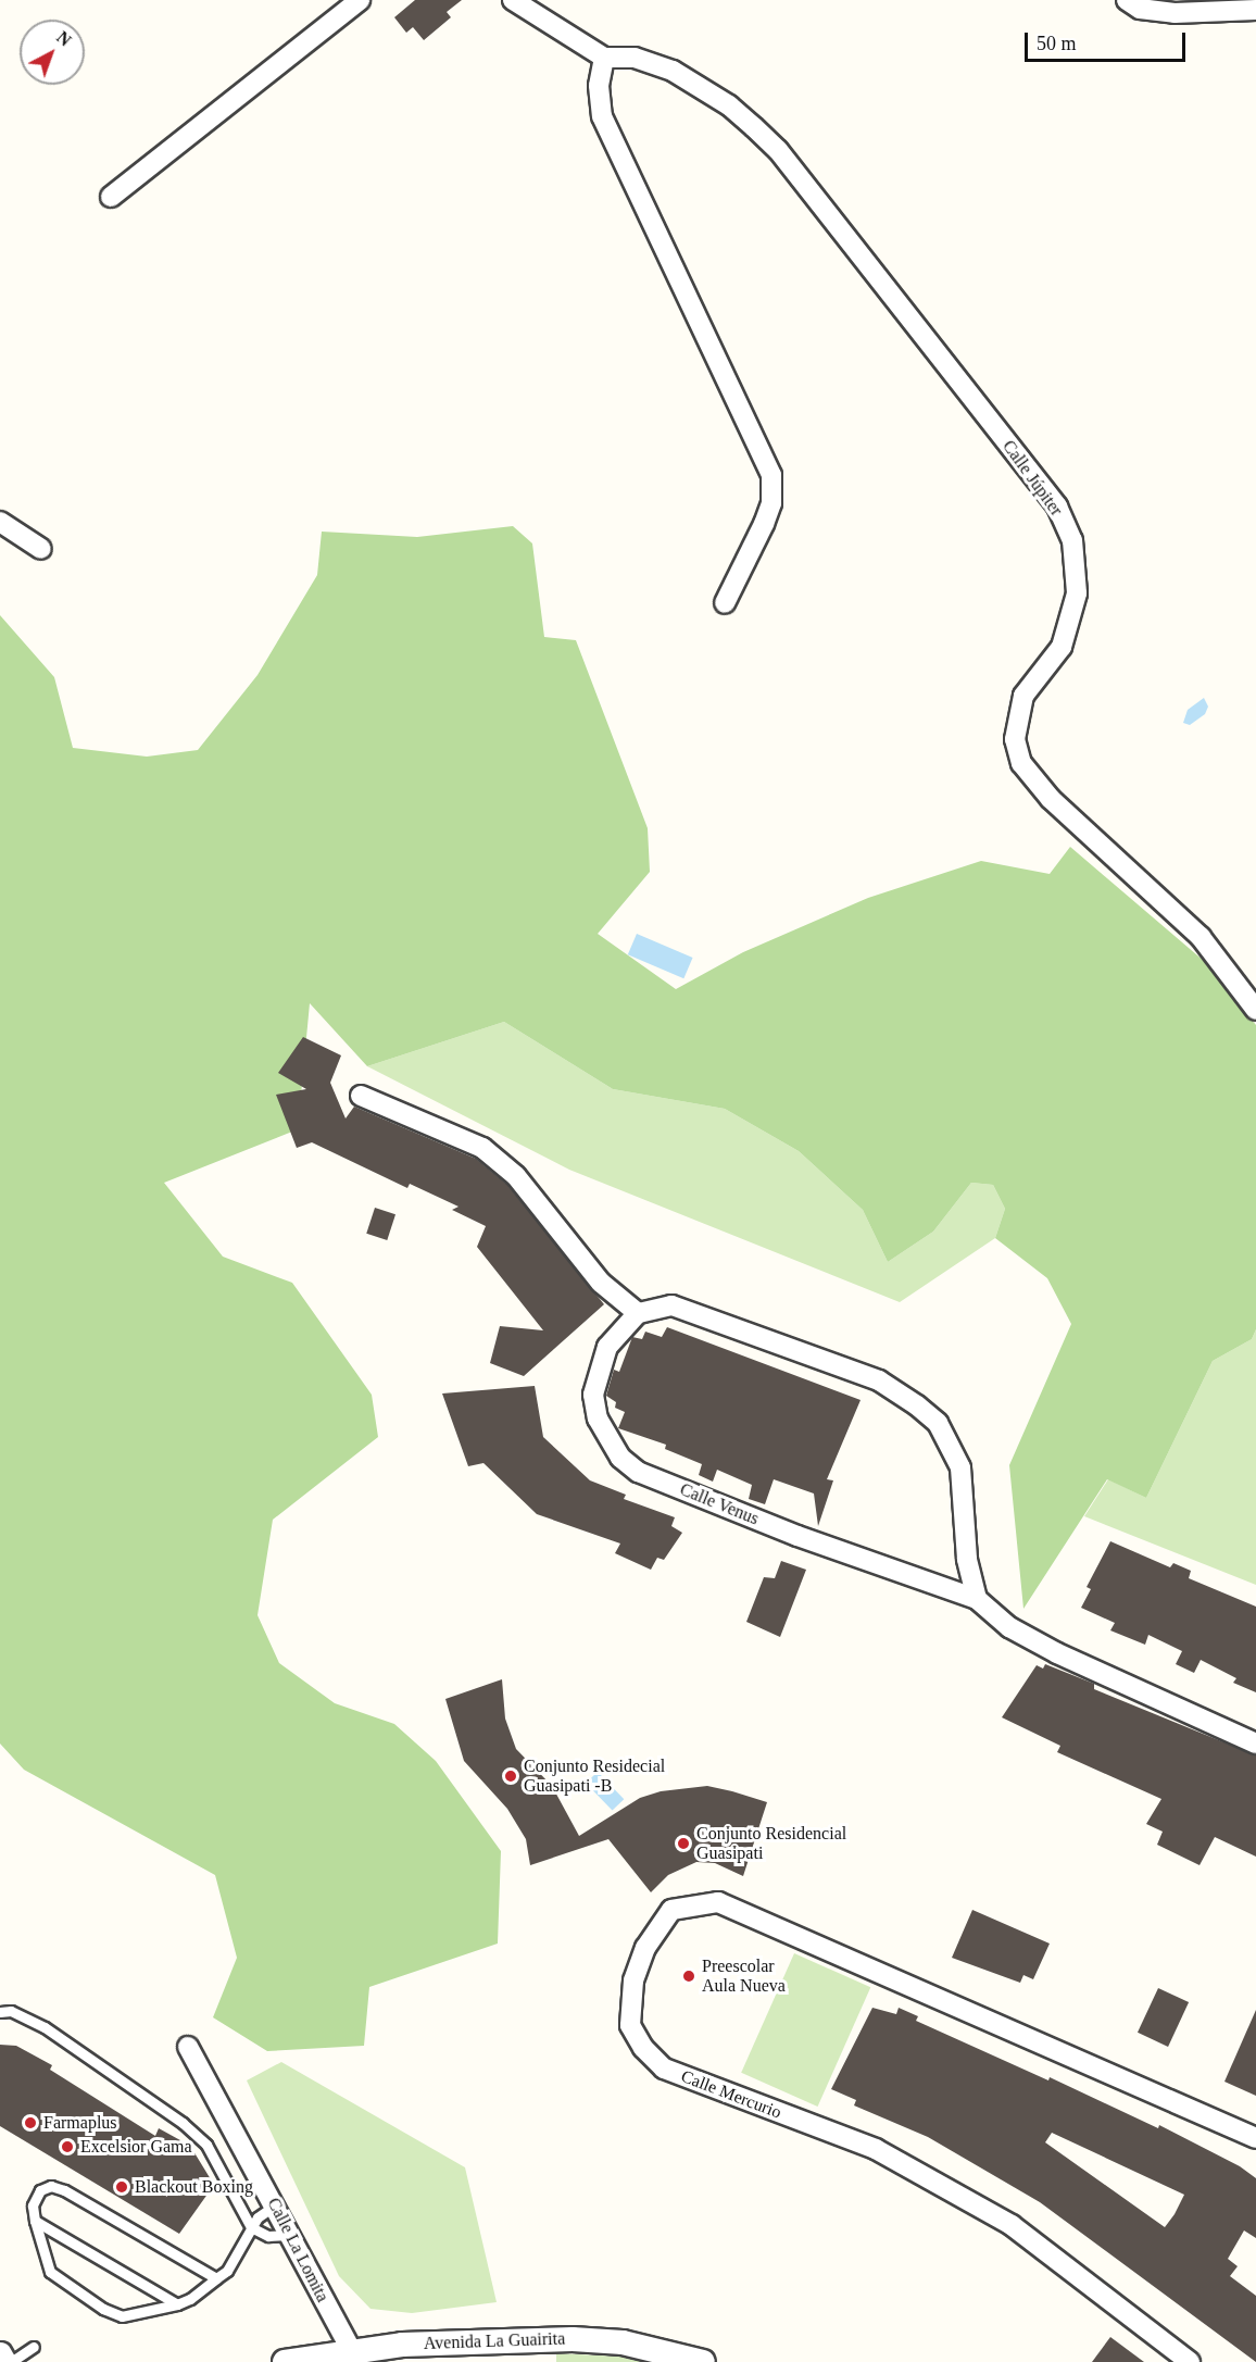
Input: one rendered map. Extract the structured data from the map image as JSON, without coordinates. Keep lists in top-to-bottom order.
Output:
{
  "streets": {
    "street": [
      "Calle Júpiter",
      "Calle Venus",
      "Calle Mercurio",
      "Calle La Lomita",
      "Avenida La Guairita"
    ]
  },
  "crossings": [
    ["Calle La Lomita", "Avenida La Guairita"]
  ],
  "places": [
    "Conjunto Residecial Guasipati -B",
    "Conjunto Residencial Guasipati",
    "Preescolar Aula Nueva",
    "Farmaplus",
    "Excelsior Gama",
    "Blackout Boxing"
  ],
  "scale_bar": "50 m",
  "north": "top right"
}
